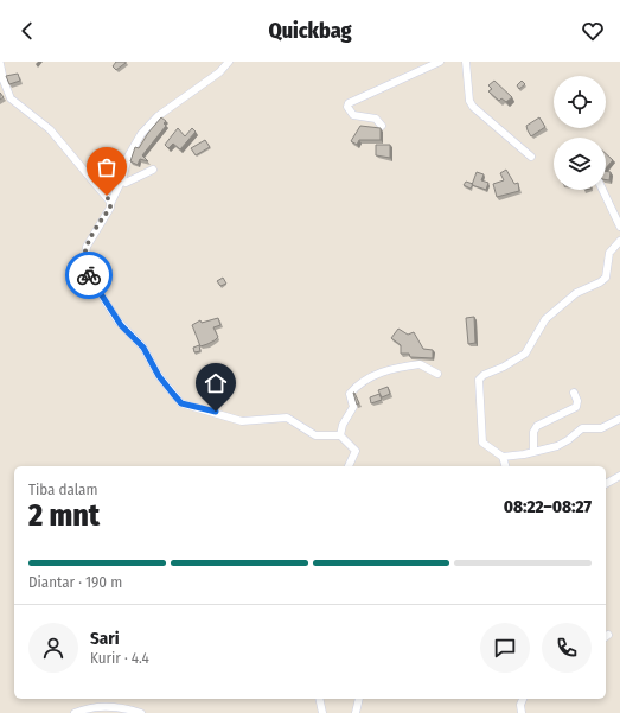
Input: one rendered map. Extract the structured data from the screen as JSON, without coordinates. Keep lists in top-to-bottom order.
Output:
{
  "page": {
    "header": "Quickbag",
    "heading": ["2 mnt", "Tiba dalam", "08:22–08:27"],
    "panel": ["Sari", "Kurir · 4.4"],
    "bar": "Diantar · 190 m"
  }
}
